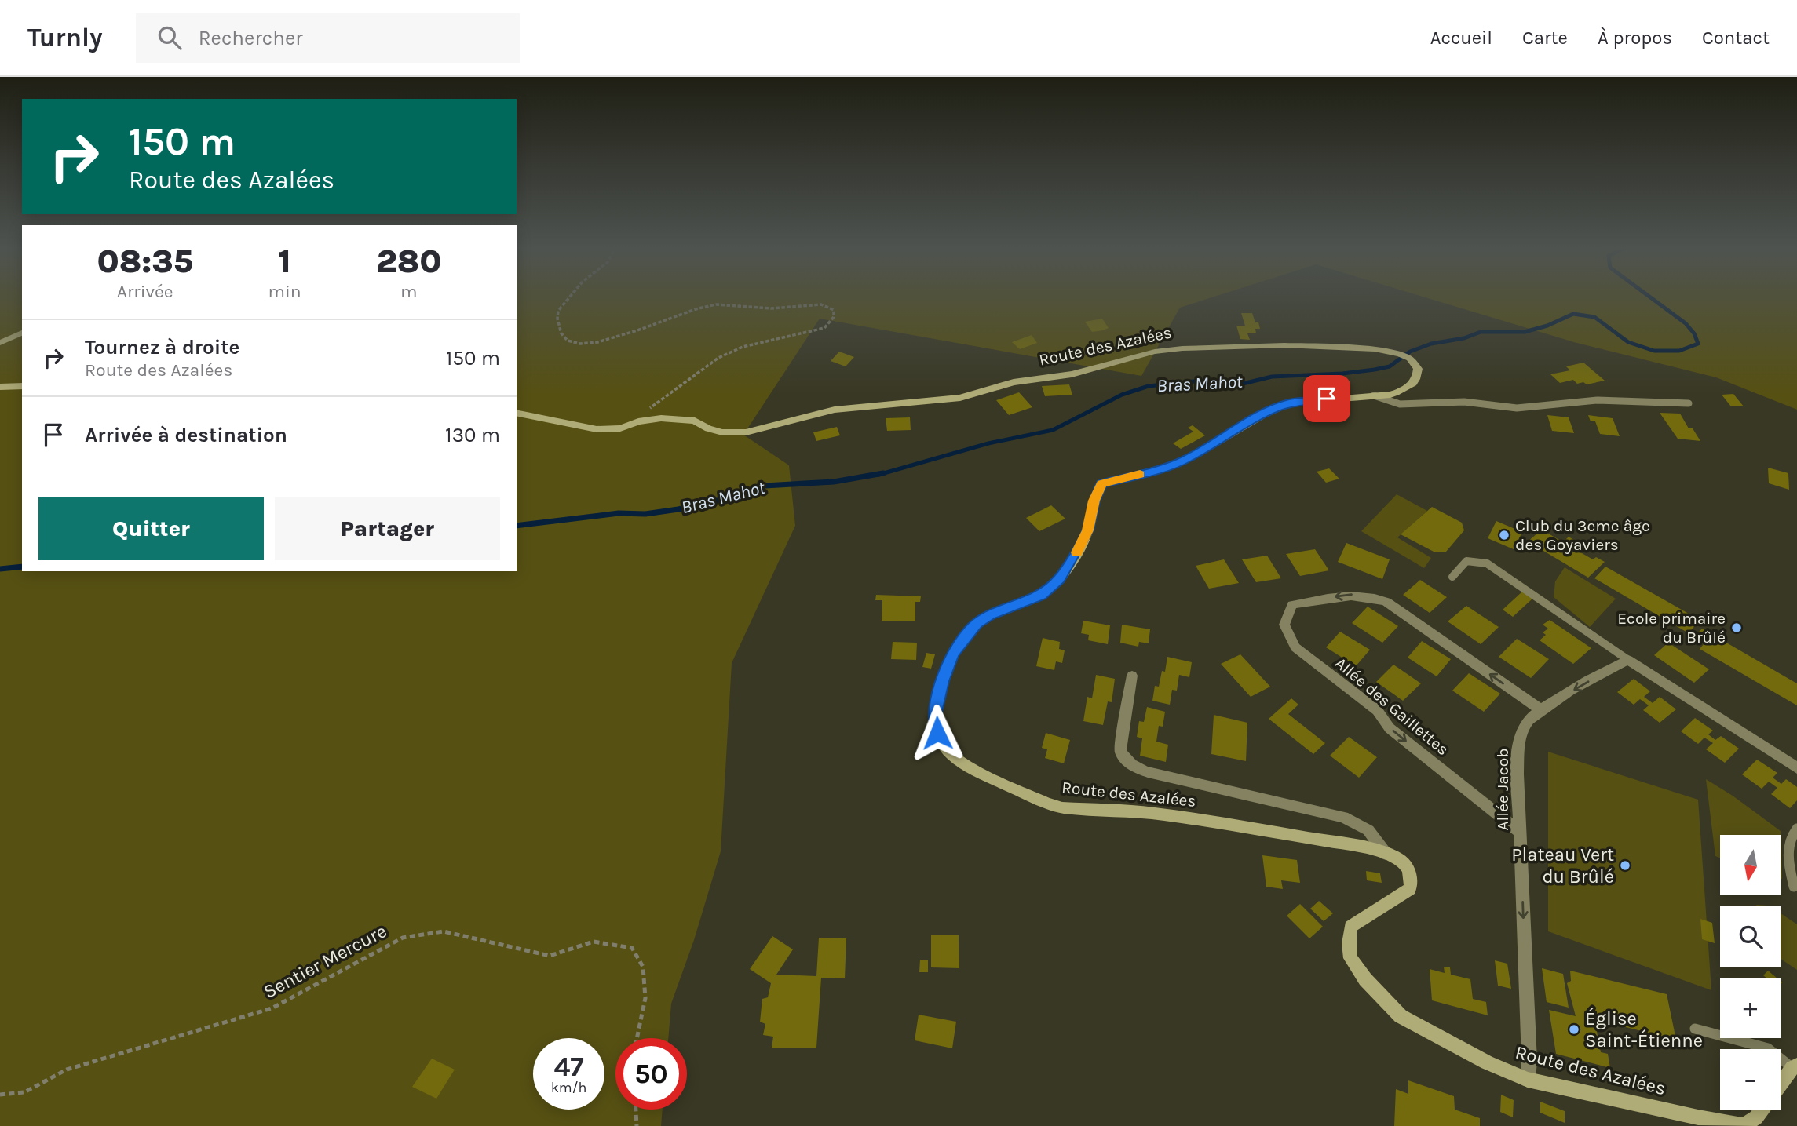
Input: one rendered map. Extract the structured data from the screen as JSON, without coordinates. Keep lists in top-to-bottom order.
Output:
{
  "streets": {
    "main road": ["Route des Azalées"],
    "street": ["Allée des Gaillettes", "Allée Jacob"],
    "path": ["Sentier Mercure"]
  },
  "crossings": [
    ["Route des Azalées", "Allée Jacob"],
    ["Allée des Gaillettes", "Allée Jacob"]
  ],
  "one_way": ["Allée Jacob"],
  "water": ["Bras Mahot"],
  "places": [
    "Club du 3eme âge des Goyaviers",
    "Ecole primaire du Brûlé",
    "Plateau Vert du Brûlé",
    "Église Saint-Étienne"
  ],
  "north": "bottom",
  "page": {
    "header": "Turnly",
    "search": "Rechercher",
    "nav": [
      "Accueil",
      "Carte",
      "À propos",
      "Contact"
    ],
    "turn": ["150 m", "Route des Azalées"],
    "eta": [
      "08:35",
      "Arrivée",
      "1",
      "min",
      "280",
      "m"
    ],
    "list": [
      {
        "name": "Tournez à droite",
        "note": "Route des Azalées",
        "value": "150 m"
      },
      {
        "name": "Arrivée à destination",
        "value": "130 m"
      }
    ],
    "buttons": ["Quitter", "Partager"],
    "map_buttons": ["+", "−"],
    "speed": "47 km/h",
    "limit": "50"
  }
}
